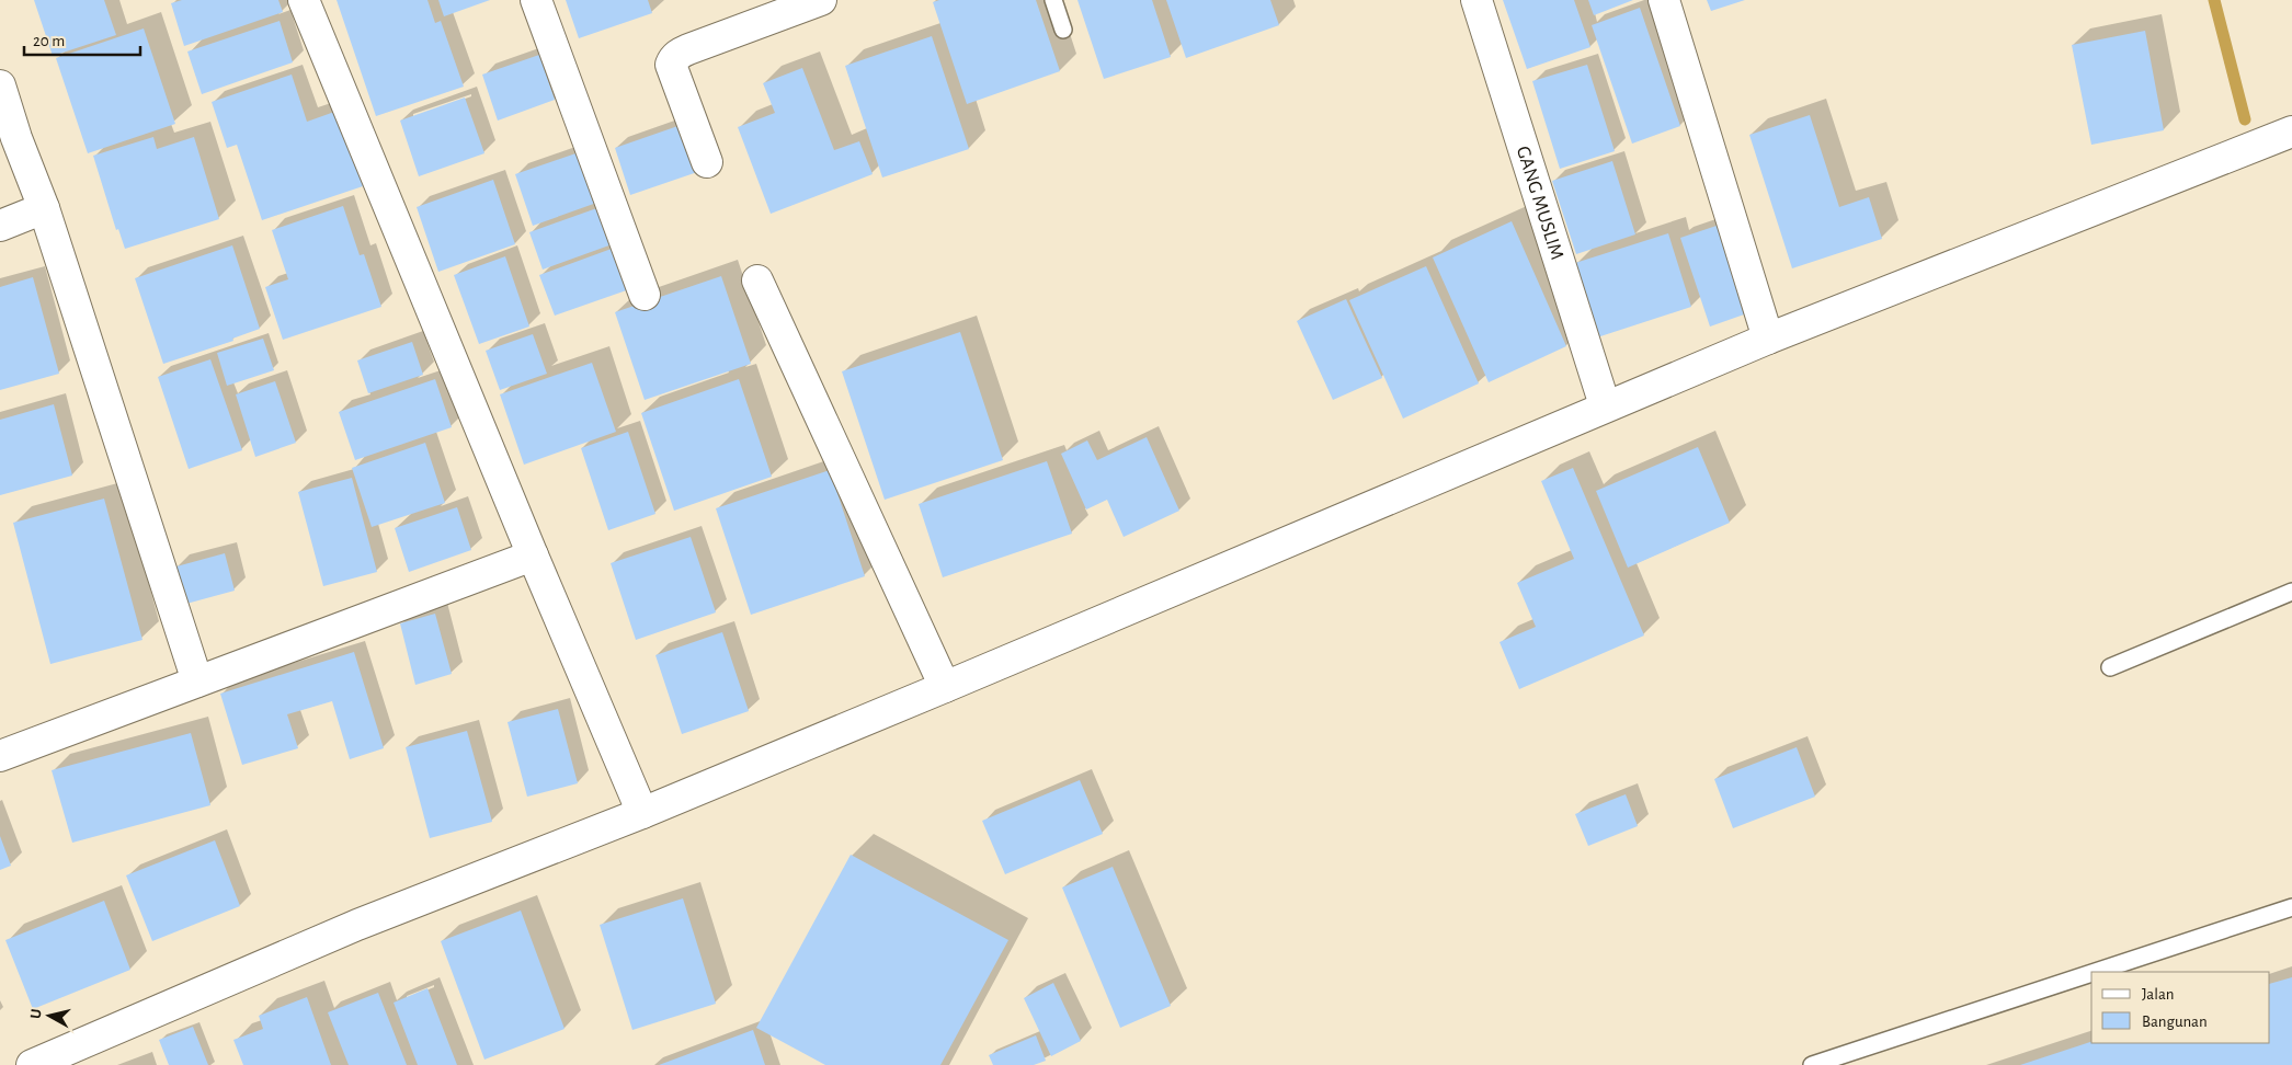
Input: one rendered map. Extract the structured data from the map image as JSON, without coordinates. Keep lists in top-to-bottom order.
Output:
{
  "streets": {
    "street": ["GANG MUSLIM"]
  },
  "legend": ["Jalan", "Bangunan"],
  "scale_bar": "20 m",
  "north": "left"
}
